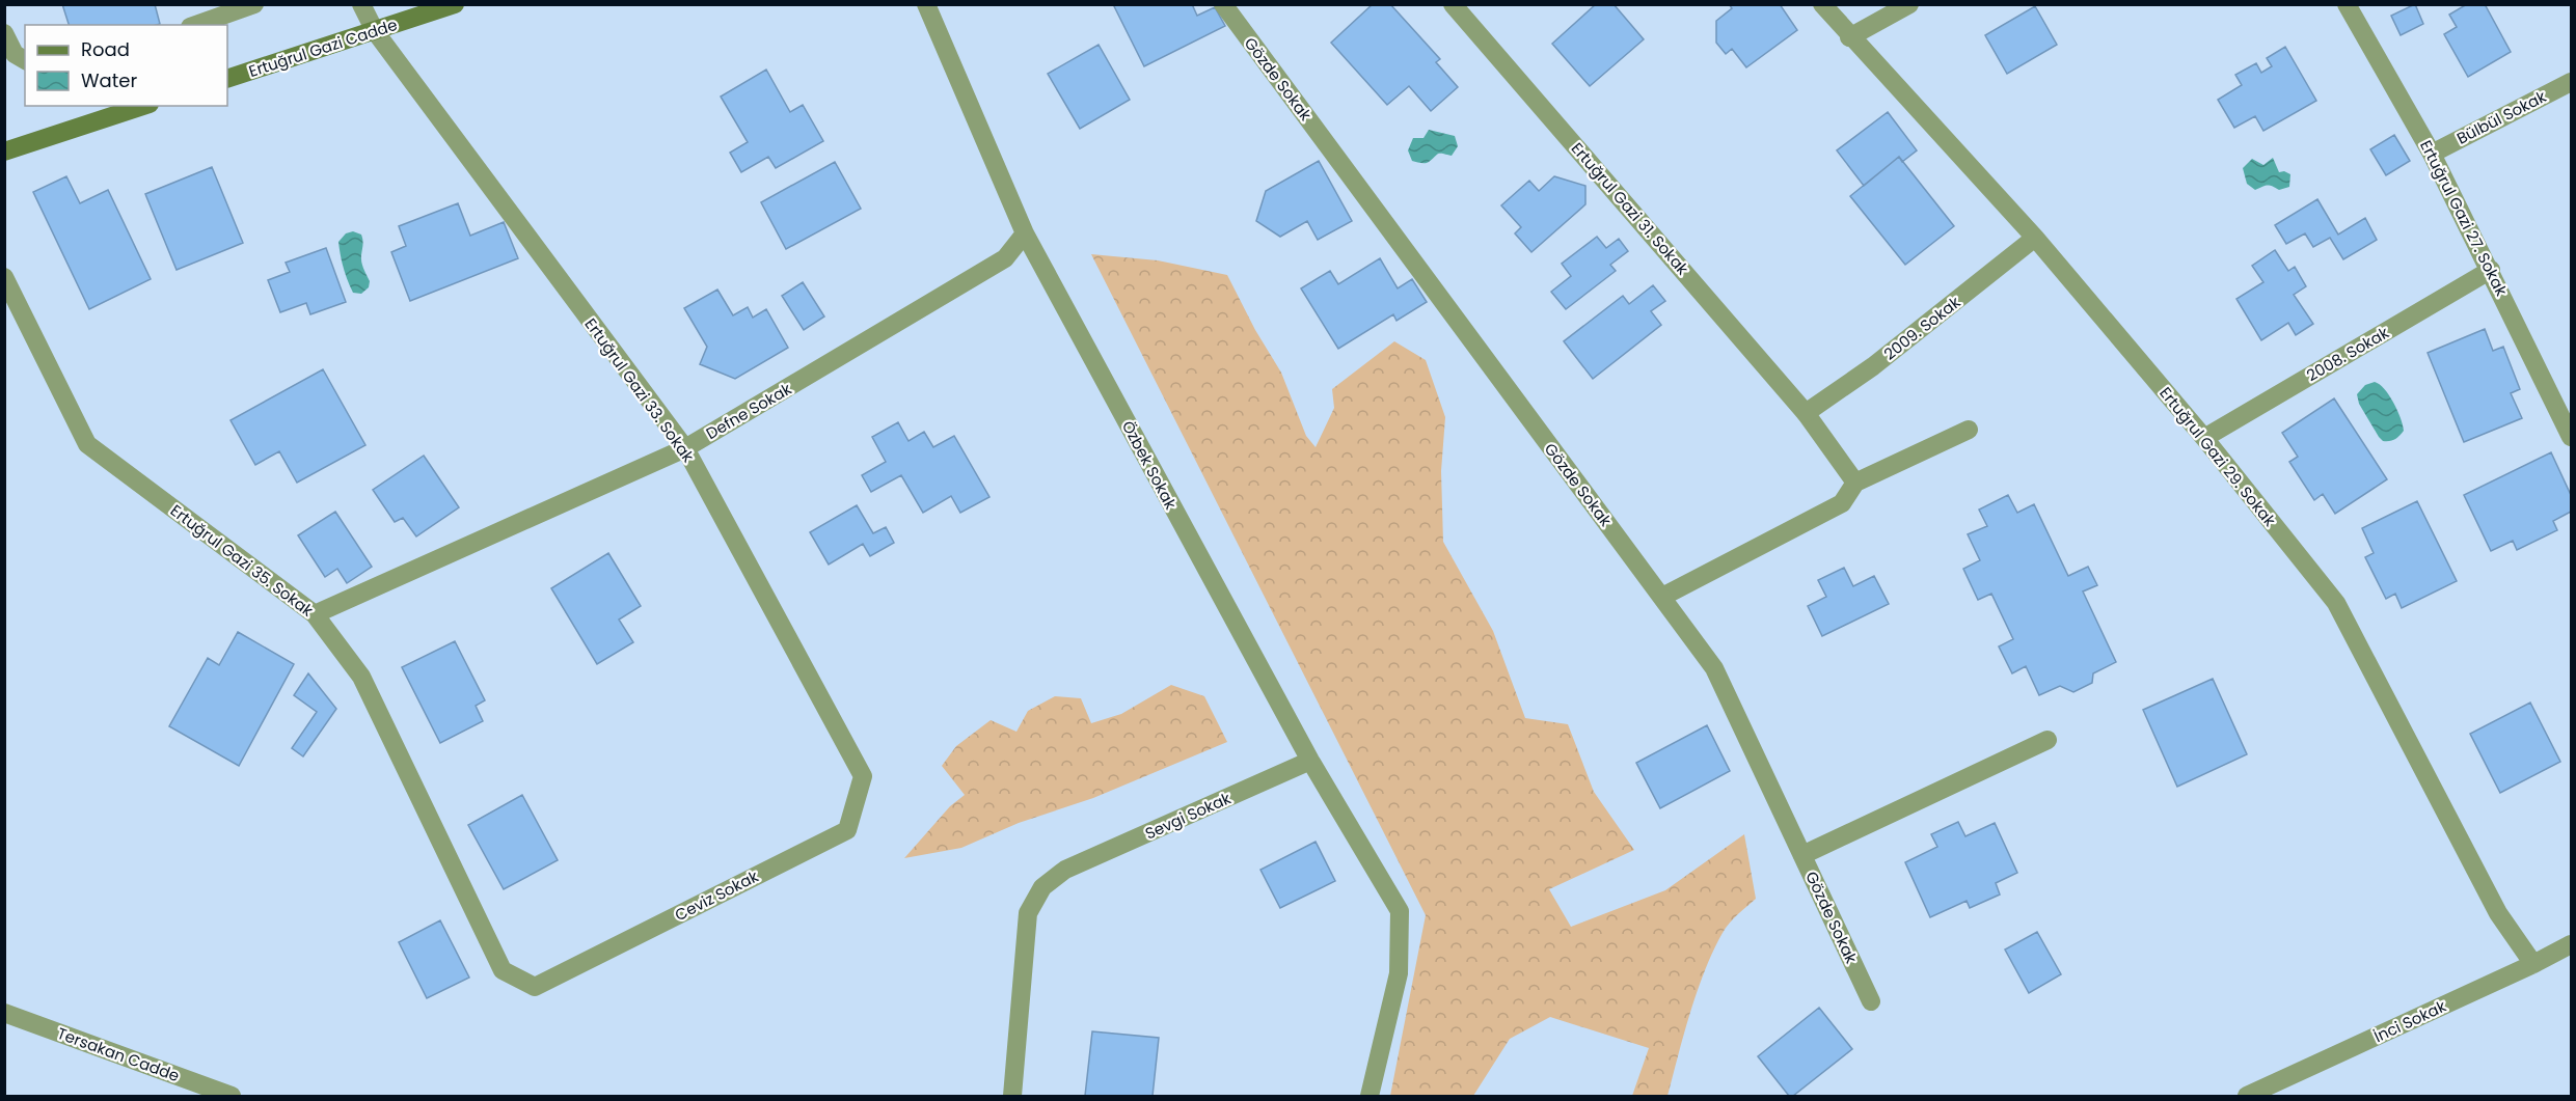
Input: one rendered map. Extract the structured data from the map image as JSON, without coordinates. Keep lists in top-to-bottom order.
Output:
{
  "streets": {
    "street": [
      "Ertuğrul Gazi Cadde",
      "Gözde Sokak",
      "Bülbül Sokak",
      "Ertuğrul Gazi 31. Sokak",
      "Ertuğrul Gazi 27. Sokak",
      "2009. Sokak",
      "2008. Sokak",
      "Ertuğrul Gazi 33. Sokak",
      "Defne Sokak",
      "Ertuğrul Gazi 29. Sokak",
      "Özbek Sokak",
      "Ertuğrul Gazi 35. Sokak",
      "Sevgi Sokak",
      "Ceviz Sokak",
      "İnci Sokak",
      "Tersakan Cadde"
    ]
  },
  "crossings": [
    ["Ertuğrul Gazi Cadde", "Ertuğrul Gazi 33. Sokak"],
    ["Bülbül Sokak", "Ertuğrul Gazi 27. Sokak"],
    ["Ertuğrul Gazi 31. Sokak", "2009. Sokak"],
    ["Ertuğrul Gazi 27. Sokak", "2008. Sokak"],
    ["2009. Sokak", "Ertuğrul Gazi 29. Sokak"],
    ["2008. Sokak", "Ertuğrul Gazi 29. Sokak"],
    ["Ertuğrul Gazi 33. Sokak", "Defne Sokak"],
    ["Ertuğrul Gazi 33. Sokak", "Ceviz Sokak"],
    ["Defne Sokak", "Özbek Sokak"],
    ["Defne Sokak", "Ertuğrul Gazi 35. Sokak"],
    ["Ertuğrul Gazi 29. Sokak", "İnci Sokak"],
    ["Özbek Sokak", "Sevgi Sokak"],
    ["Ertuğrul Gazi 35. Sokak", "Ceviz Sokak"]
  ],
  "legend": ["Road", "Water"]
}
